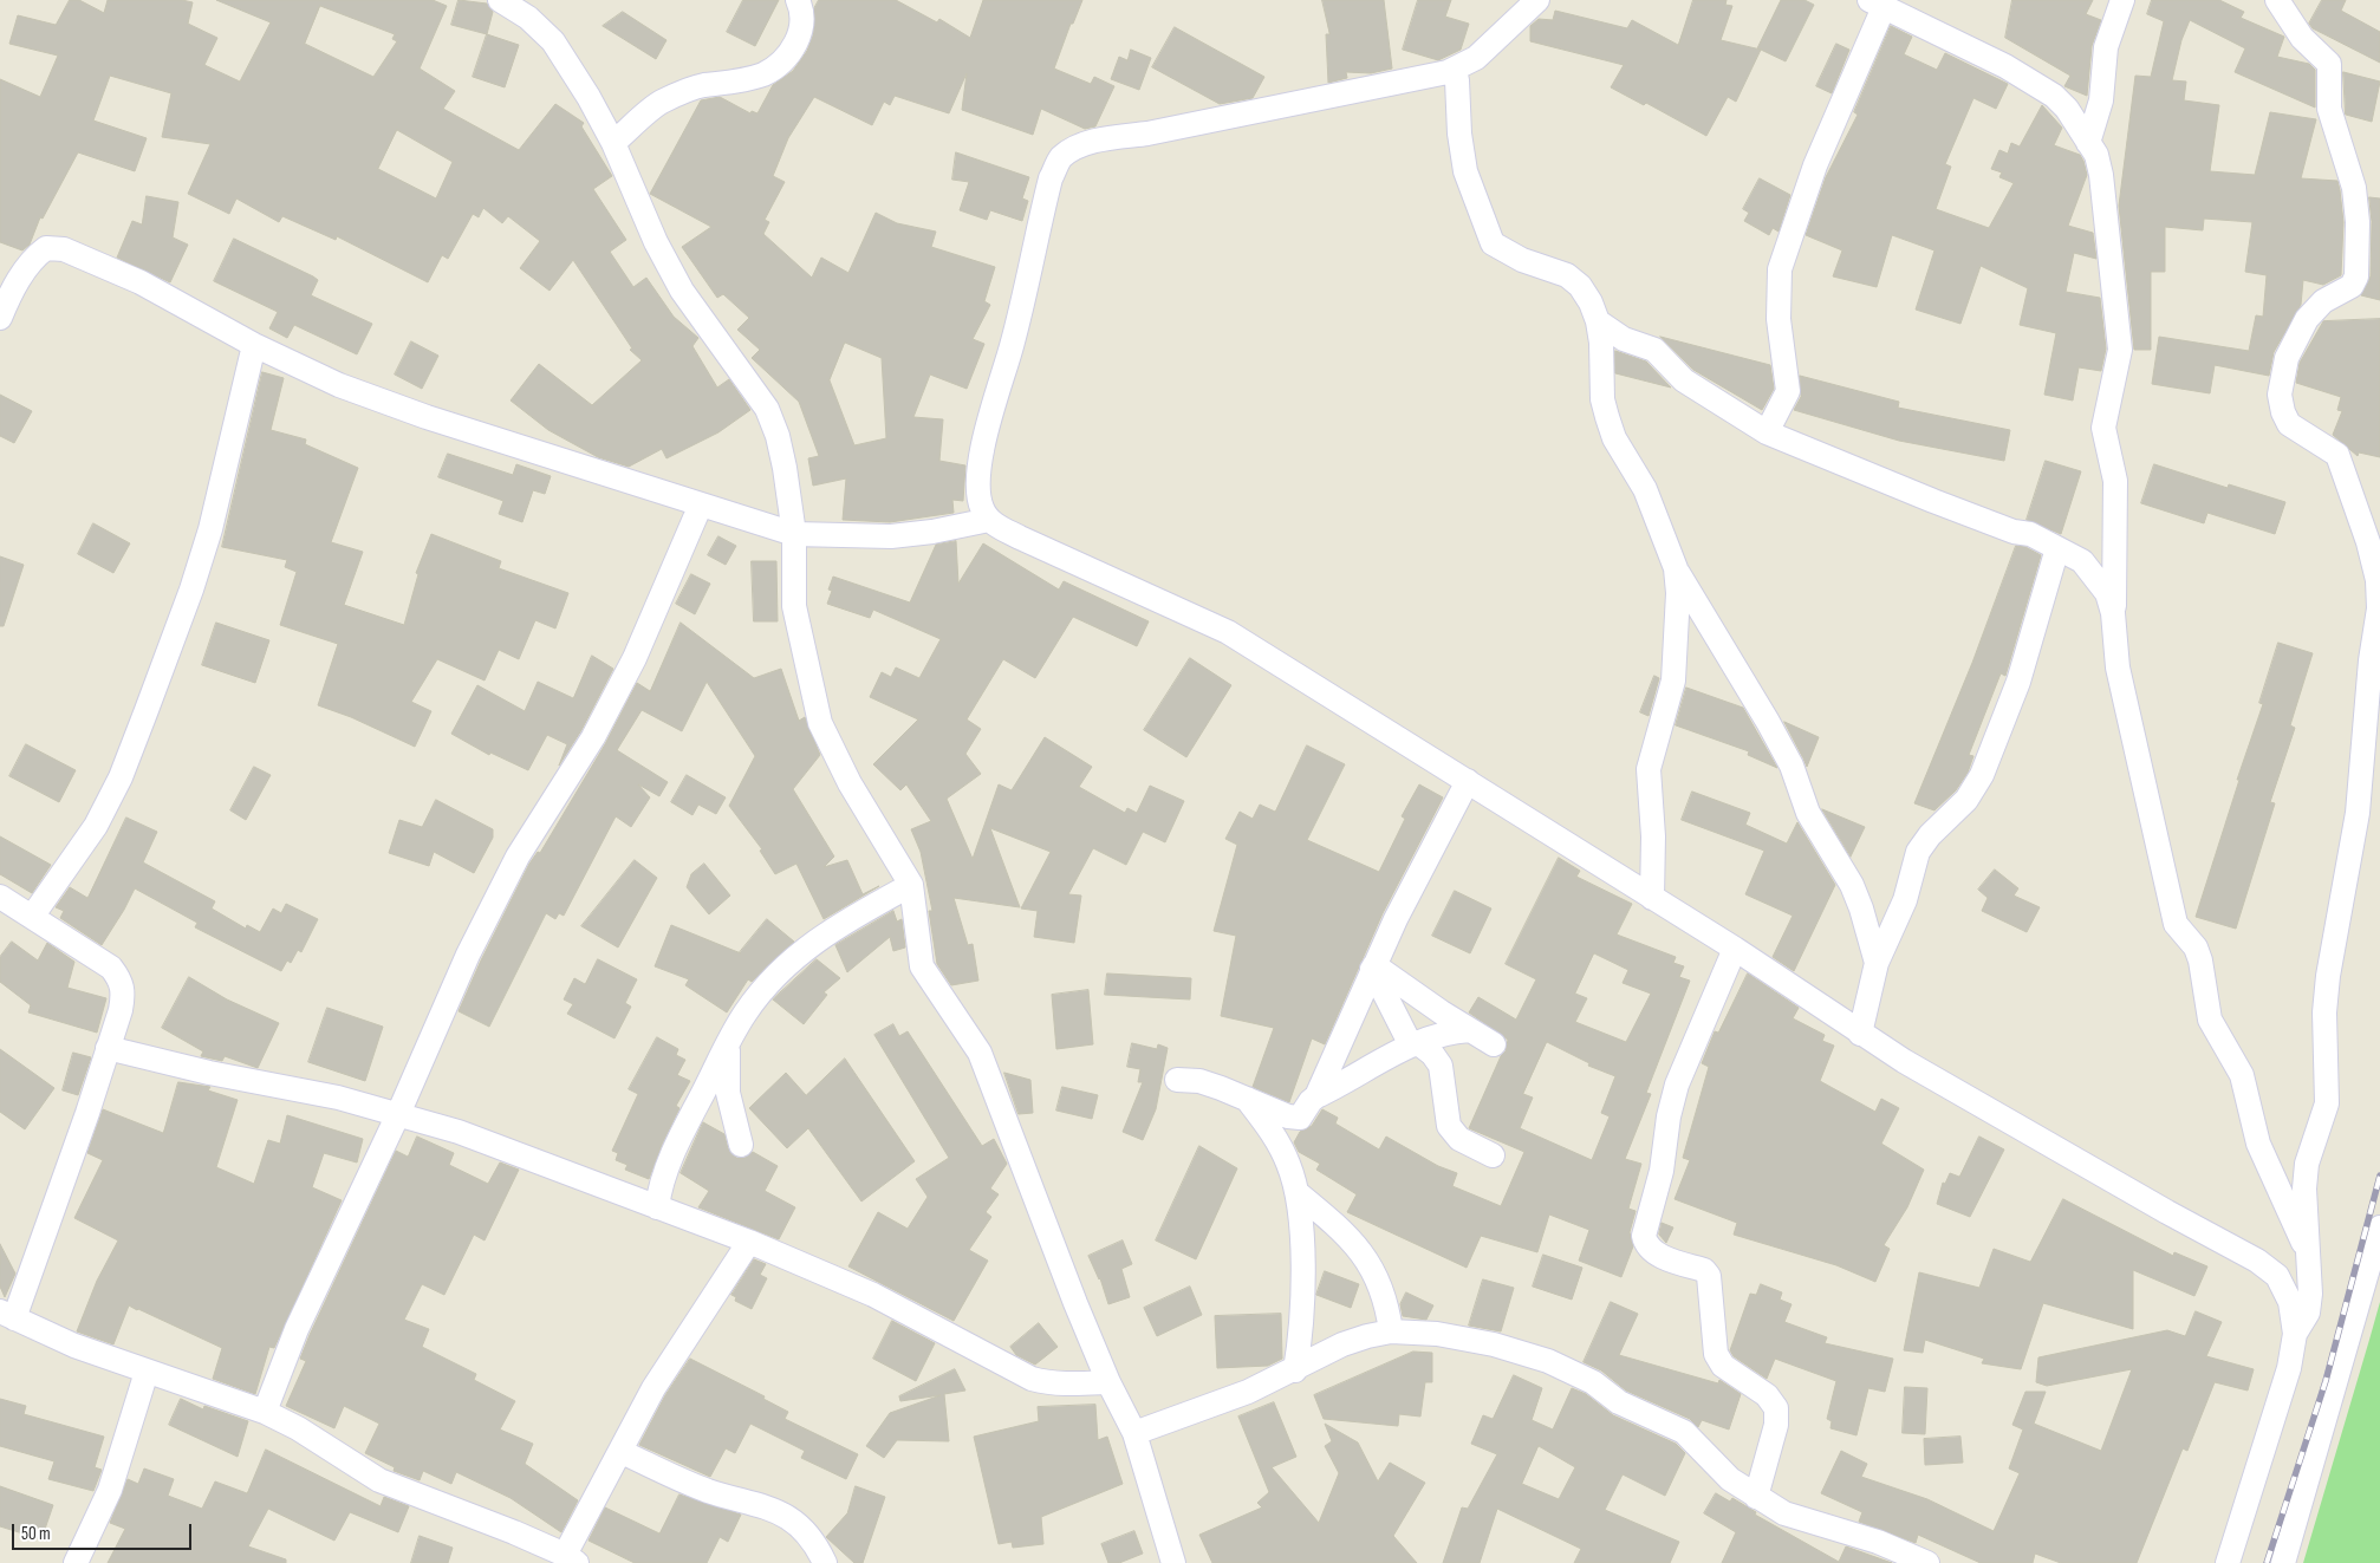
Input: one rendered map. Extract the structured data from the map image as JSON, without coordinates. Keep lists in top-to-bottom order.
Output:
{
  "scale_bar": "50 m"
}
